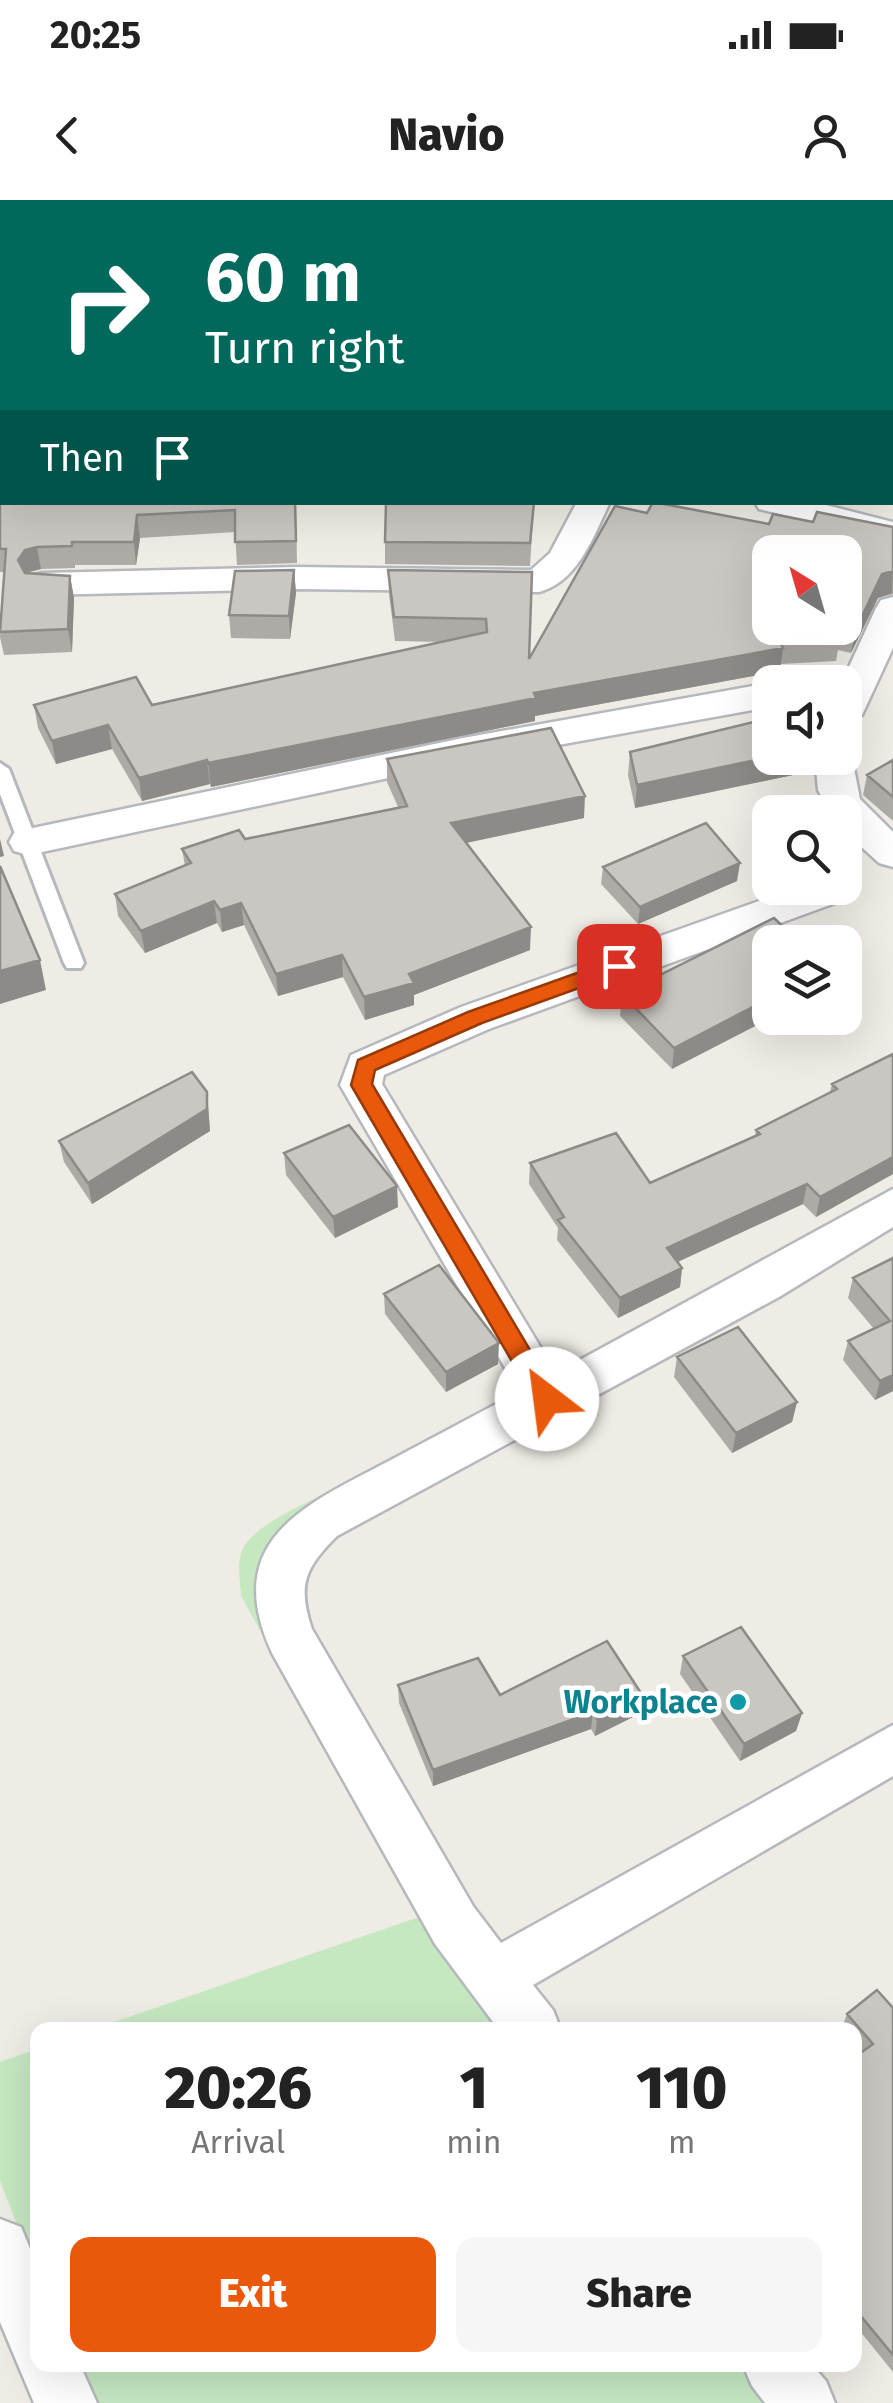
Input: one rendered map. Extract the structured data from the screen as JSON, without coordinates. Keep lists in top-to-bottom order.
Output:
{
  "places": ["Workplace"],
  "north": "top left",
  "page": {
    "status": "20:25",
    "header": "Navio",
    "turn": ["60 m", "Turn right"],
    "then": "Then",
    "eta": [
      "20:26",
      "Arrival",
      "1",
      "min",
      "110",
      "m"
    ],
    "buttons": ["Exit", "Share"]
  }
}
